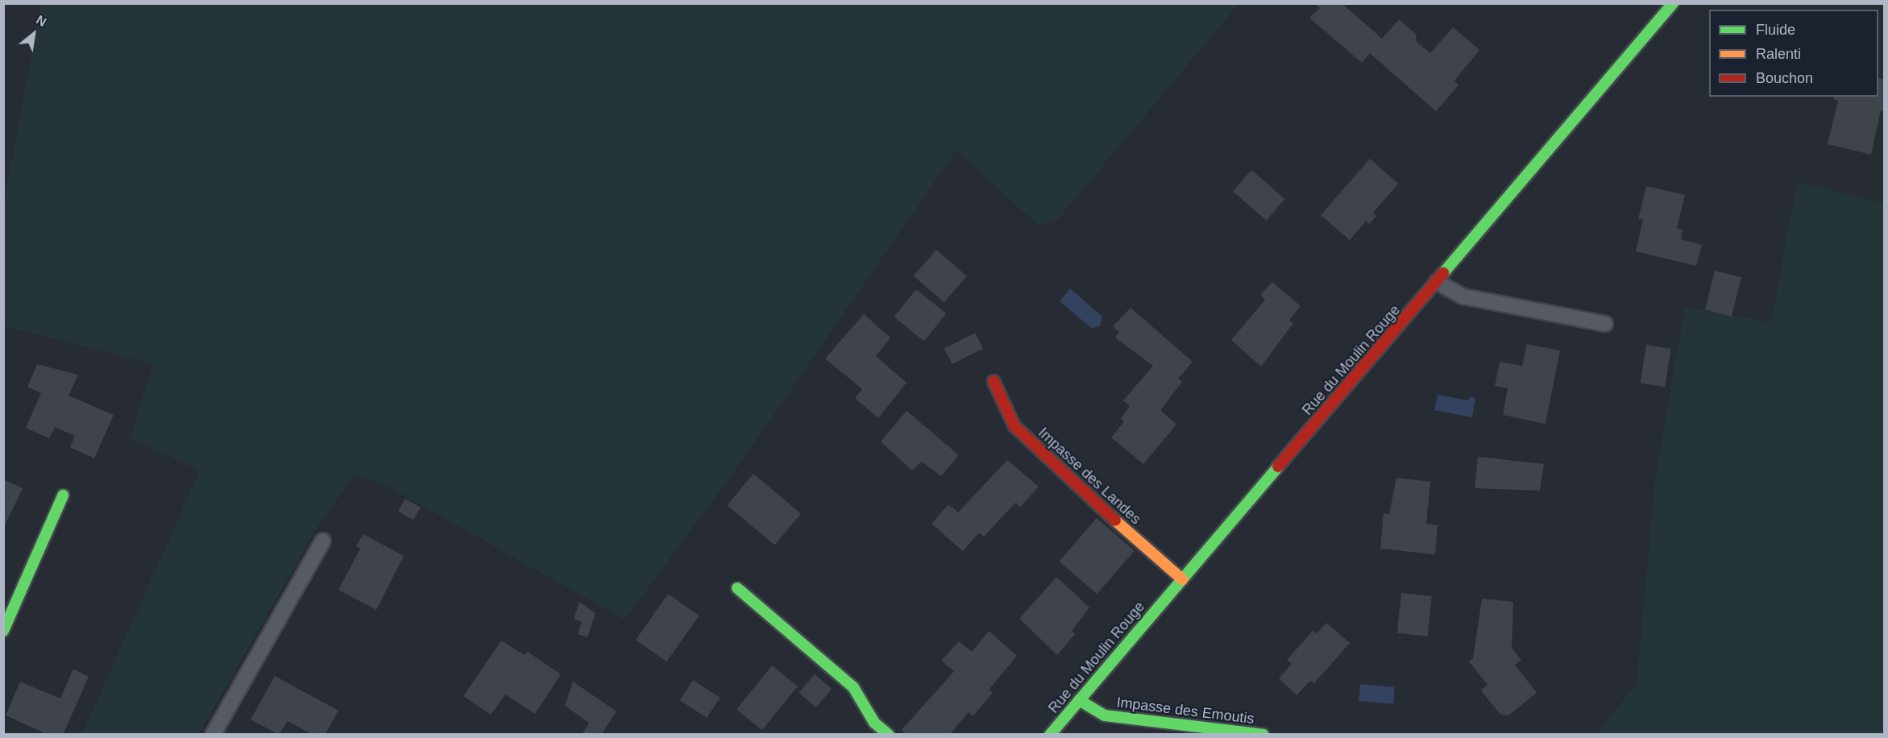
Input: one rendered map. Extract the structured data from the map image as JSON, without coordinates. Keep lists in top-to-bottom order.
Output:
{
  "streets": {
    "street": ["Rue du Moulin Rouge", "Impasse des Landes", "Impasse des Emoutis"]
  },
  "crossings": [
    ["Rue du Moulin Rouge", "Impasse des Landes"],
    ["Rue du Moulin Rouge", "Impasse des Emoutis"]
  ],
  "legend": ["Fluide", "Ralenti", "Bouchon"],
  "north": "top right"
}
